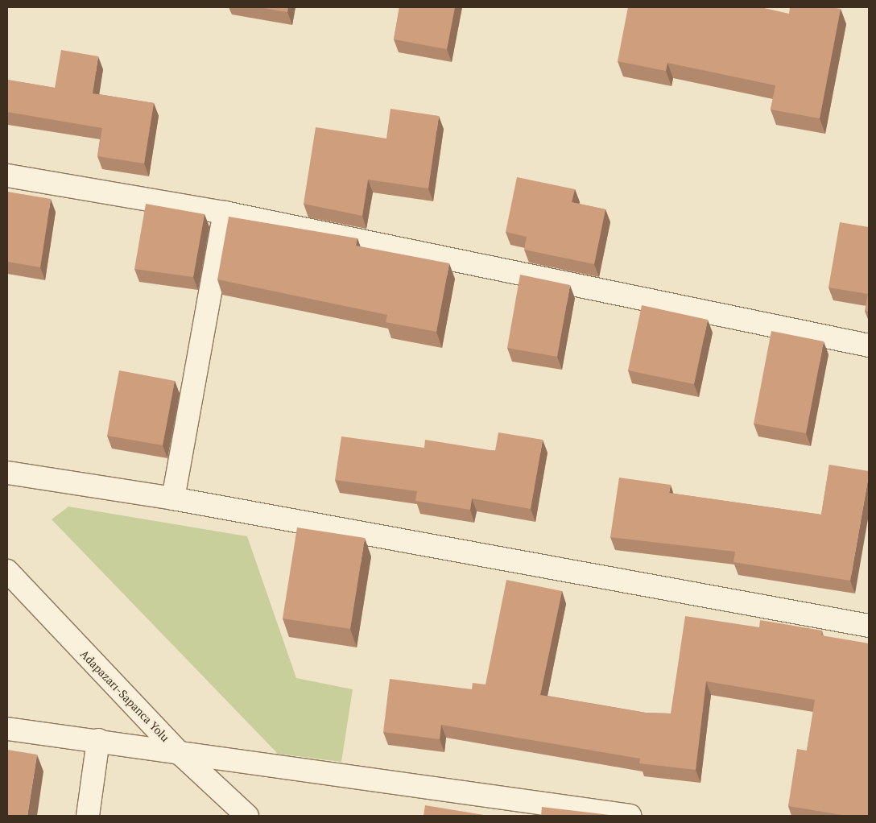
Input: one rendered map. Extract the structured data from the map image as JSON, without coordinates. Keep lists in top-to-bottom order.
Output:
{
  "streets": {
    "street": ["Adapazarı-Sapanca Yolu"]
  }
}
